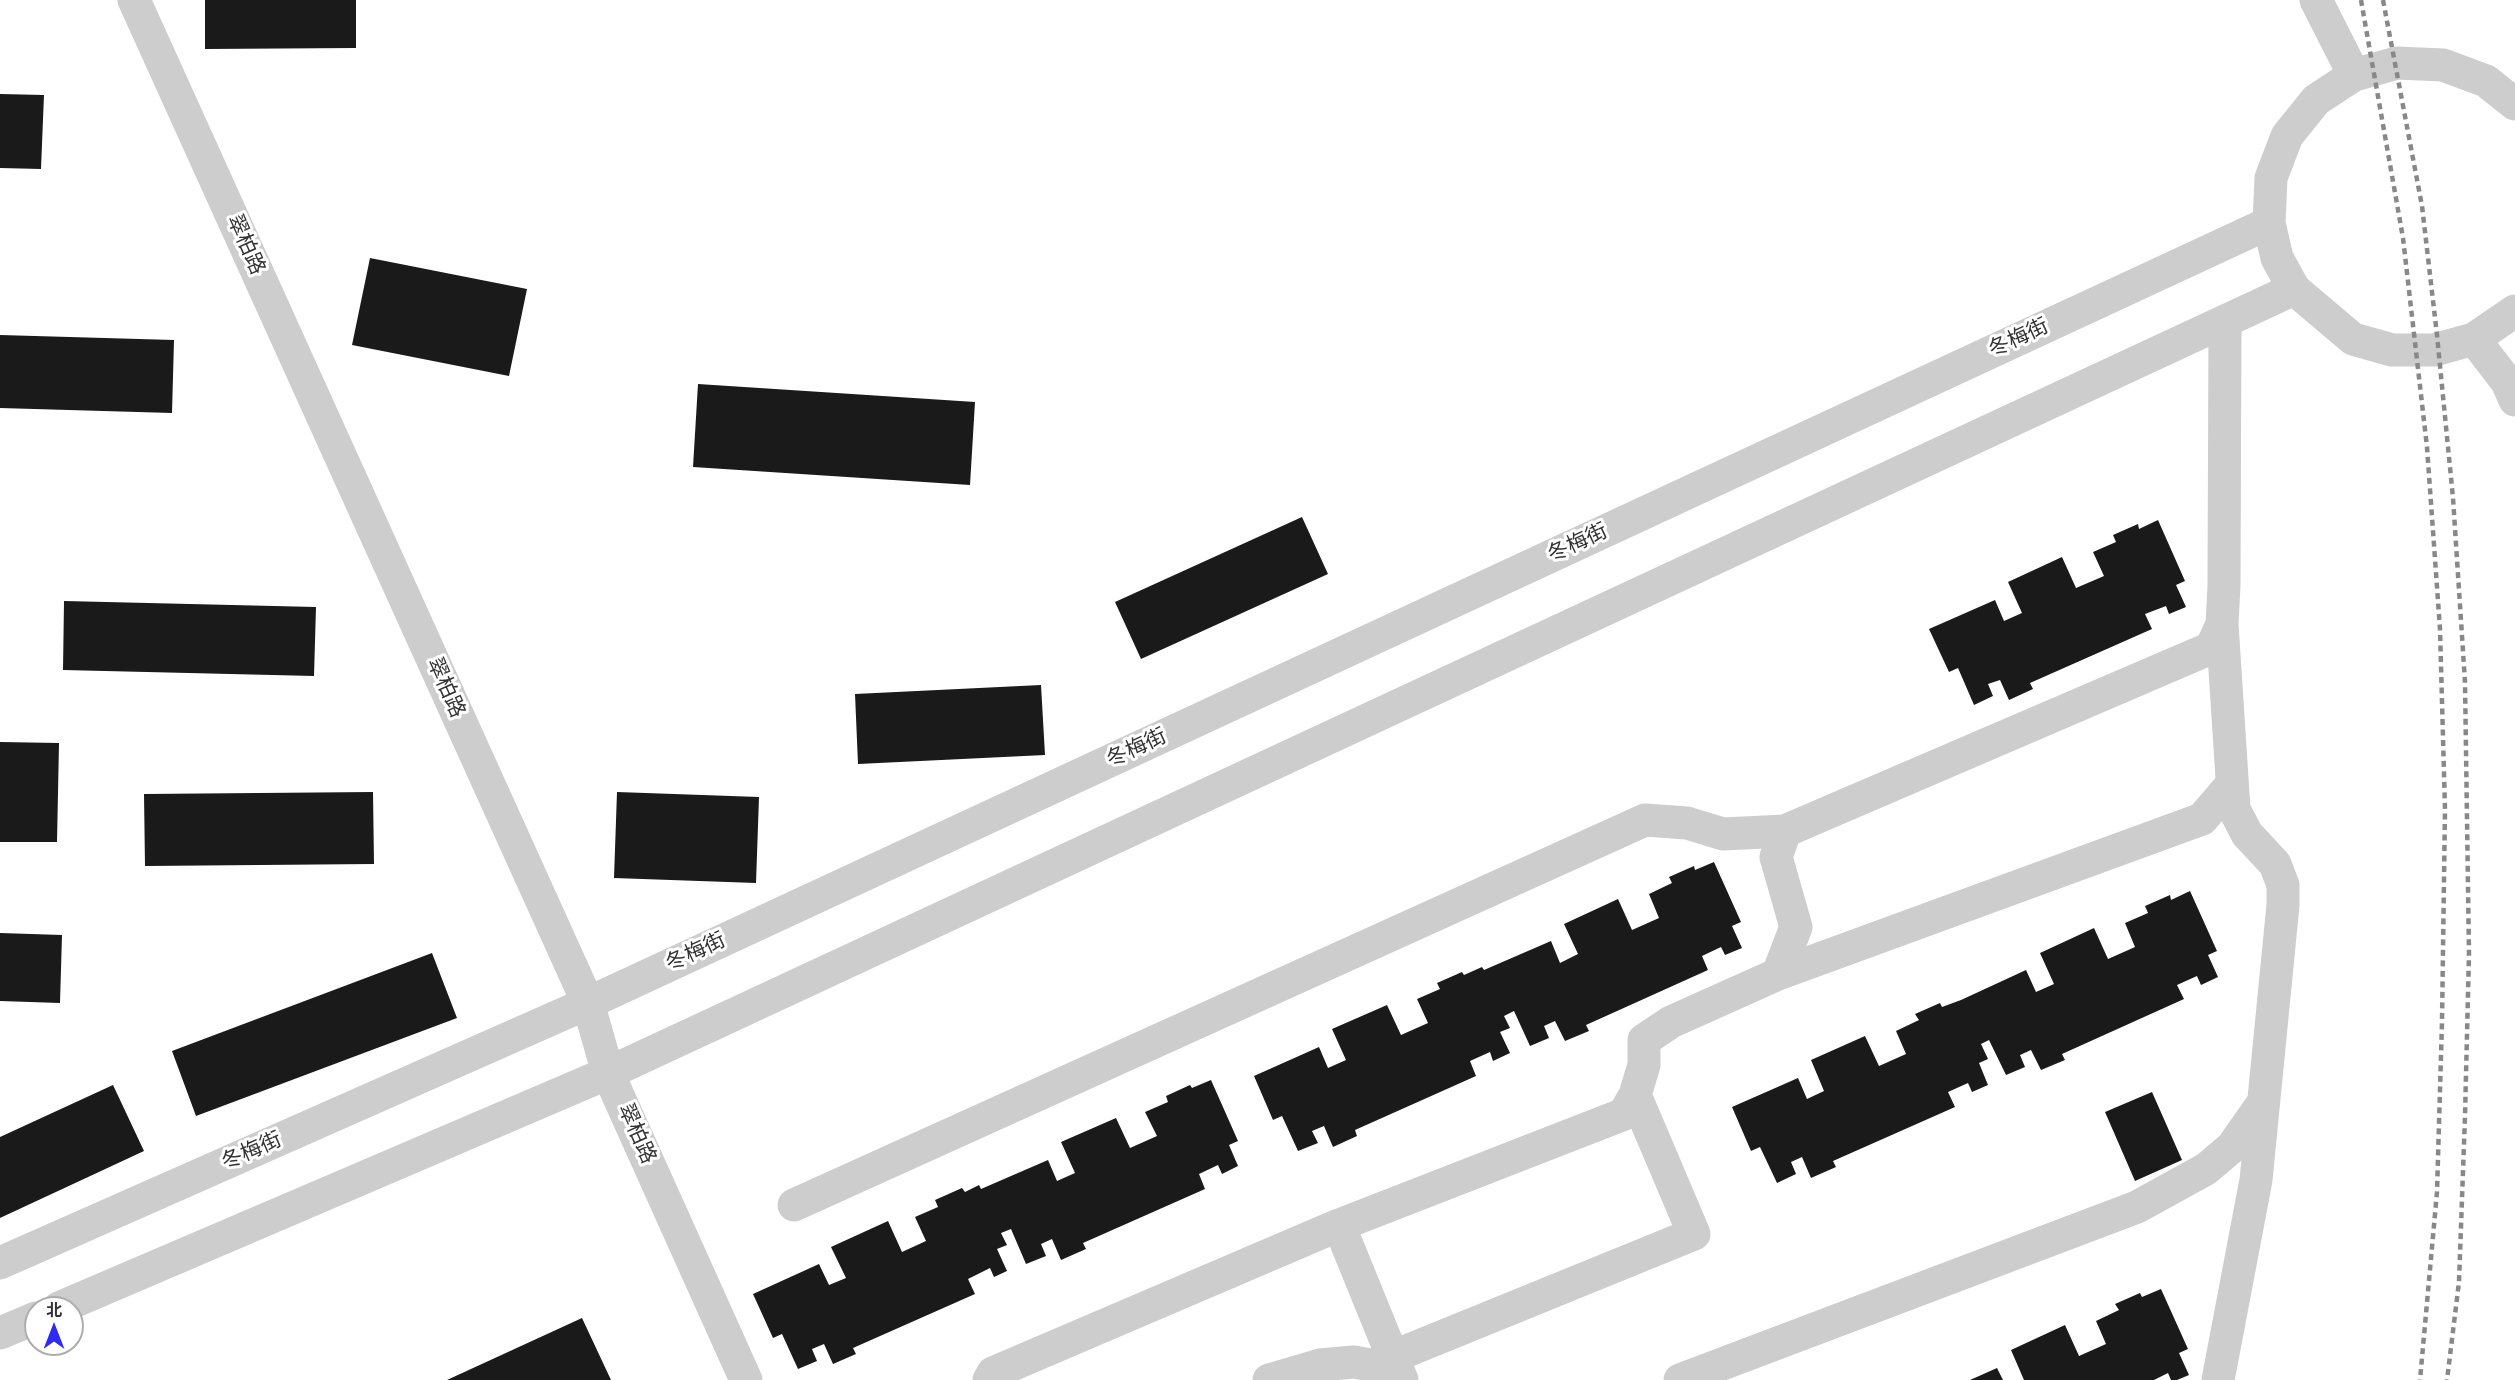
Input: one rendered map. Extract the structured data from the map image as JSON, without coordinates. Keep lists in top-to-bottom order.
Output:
{
  "streets": {
    "street": ["翠柏路", "冬梅街"]
  },
  "crossings": [
    ["翠柏路", "冬梅街"]
  ],
  "north": "top"
}
